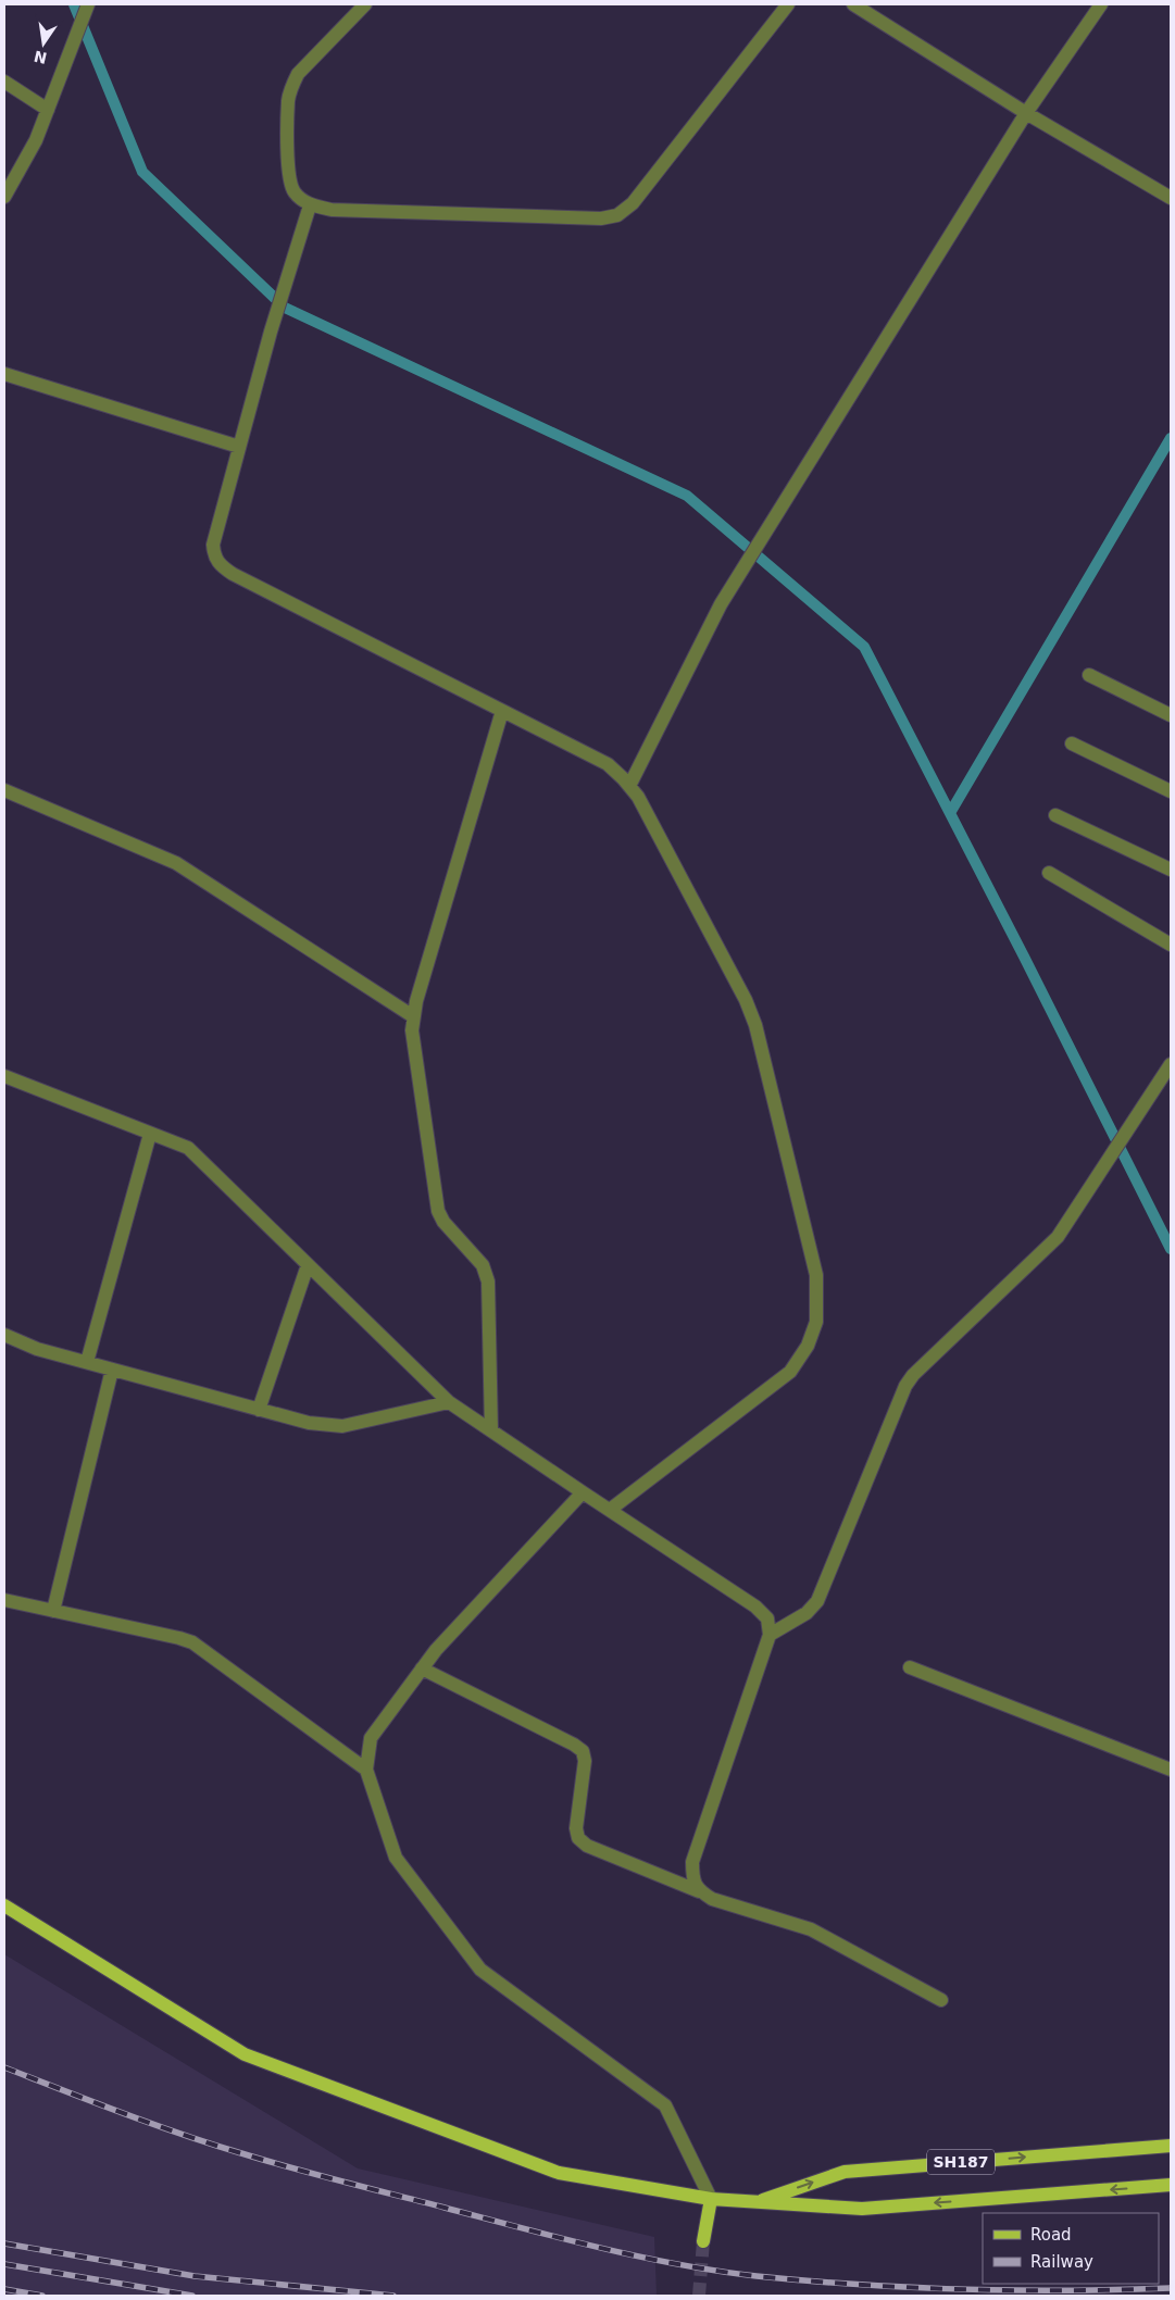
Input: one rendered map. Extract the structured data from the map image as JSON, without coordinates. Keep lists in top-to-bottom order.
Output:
{
  "streets": {
    "main road": ["SH187"]
  },
  "legend": ["Road", "Railway"],
  "north": "bottom"
}
